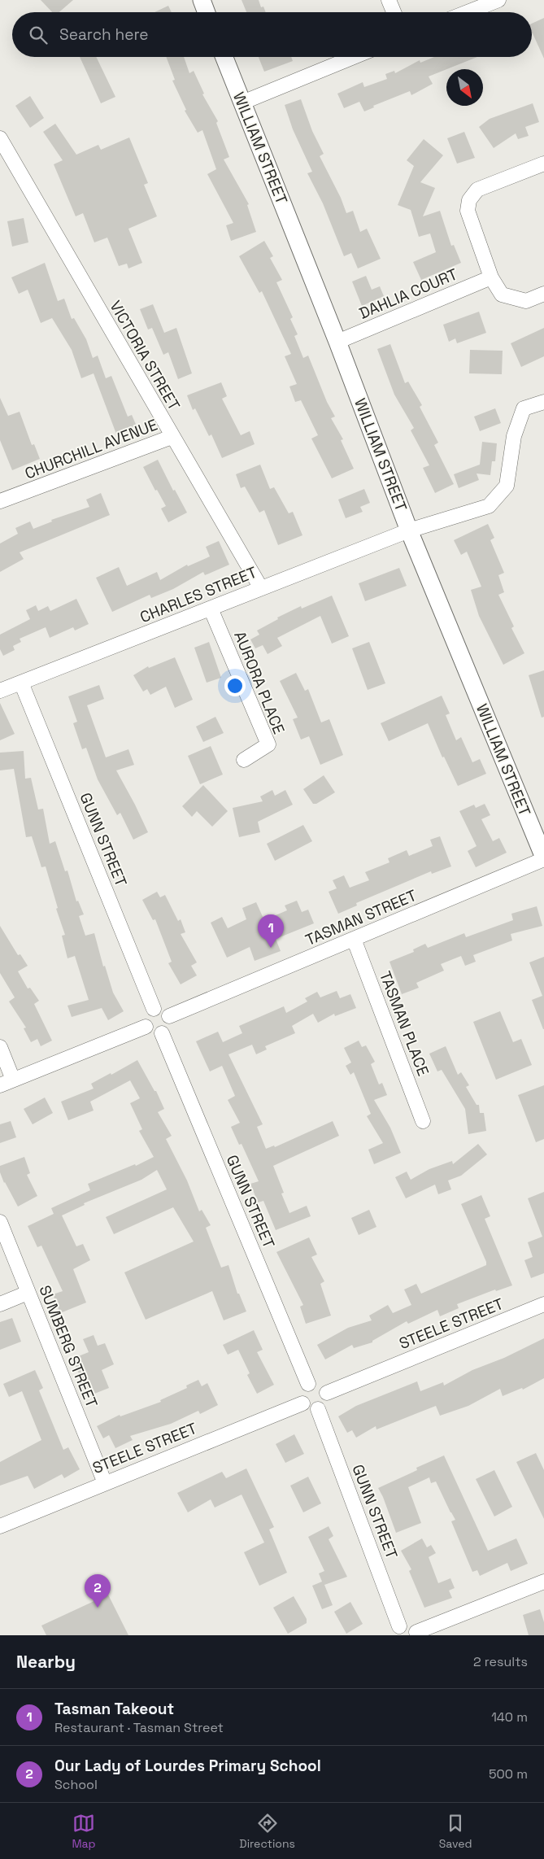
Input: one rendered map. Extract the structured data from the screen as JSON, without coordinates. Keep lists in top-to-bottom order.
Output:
{
  "streets": {
    "main road": ["WILLIAM STREET"],
    "street": [
      "DAHLIA COURT",
      "VICTORIA STREET",
      "CHURCHILL AVENUE",
      "CHARLES STREET",
      "AURORA PLACE",
      "GUNN STREET",
      "TASMAN STREET",
      "TASMAN PLACE",
      "STEELE STREET",
      "SUMBERG STREET"
    ]
  },
  "crossings": [
    ["WILLIAM STREET", "DAHLIA COURT"],
    ["WILLIAM STREET", "CHARLES STREET"],
    ["WILLIAM STREET", "TASMAN STREET"],
    ["VICTORIA STREET", "CHURCHILL AVENUE"],
    ["VICTORIA STREET", "CHARLES STREET"],
    ["CHARLES STREET", "AURORA PLACE"],
    ["CHARLES STREET", "GUNN STREET"],
    ["GUNN STREET", "TASMAN STREET"],
    ["GUNN STREET", "STEELE STREET"],
    ["TASMAN STREET", "TASMAN PLACE"],
    ["STEELE STREET", "SUMBERG STREET"]
  ],
  "north": "bottom right",
  "page": {
    "search": "Search here",
    "pins": ["1", "2"],
    "heading": ["Nearby", "2 results"],
    "list": [
      {
        "mark": "1",
        "name": "Tasman Takeout",
        "note": "Restaurant · Tasman Street",
        "value": "140 m"
      },
      {
        "mark": "2",
        "name": "Our Lady of Lourdes Primary School",
        "note": "School",
        "value": "500 m"
      }
    ],
    "nav": ["Map", "Directions", "Saved"]
  }
}
